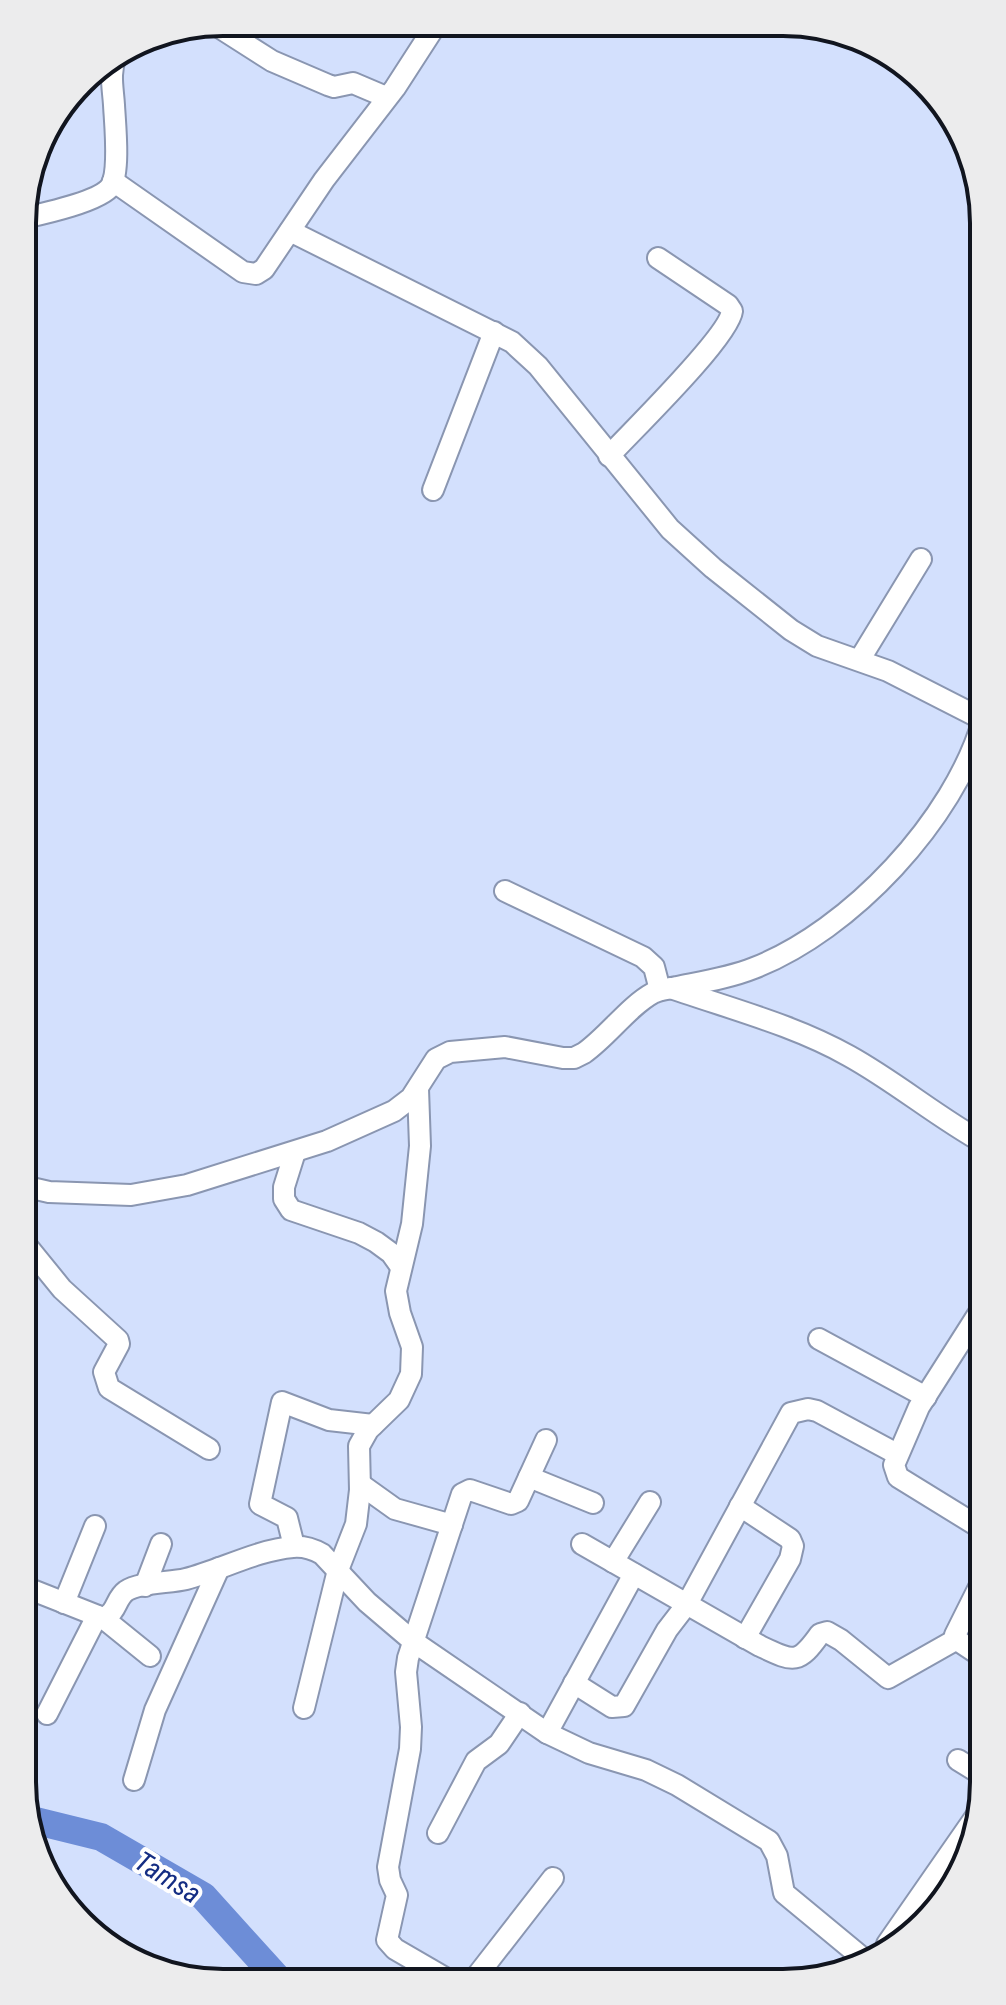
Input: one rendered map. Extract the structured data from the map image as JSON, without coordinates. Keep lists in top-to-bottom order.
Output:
{
  "water": ["Tamsa"]
}
